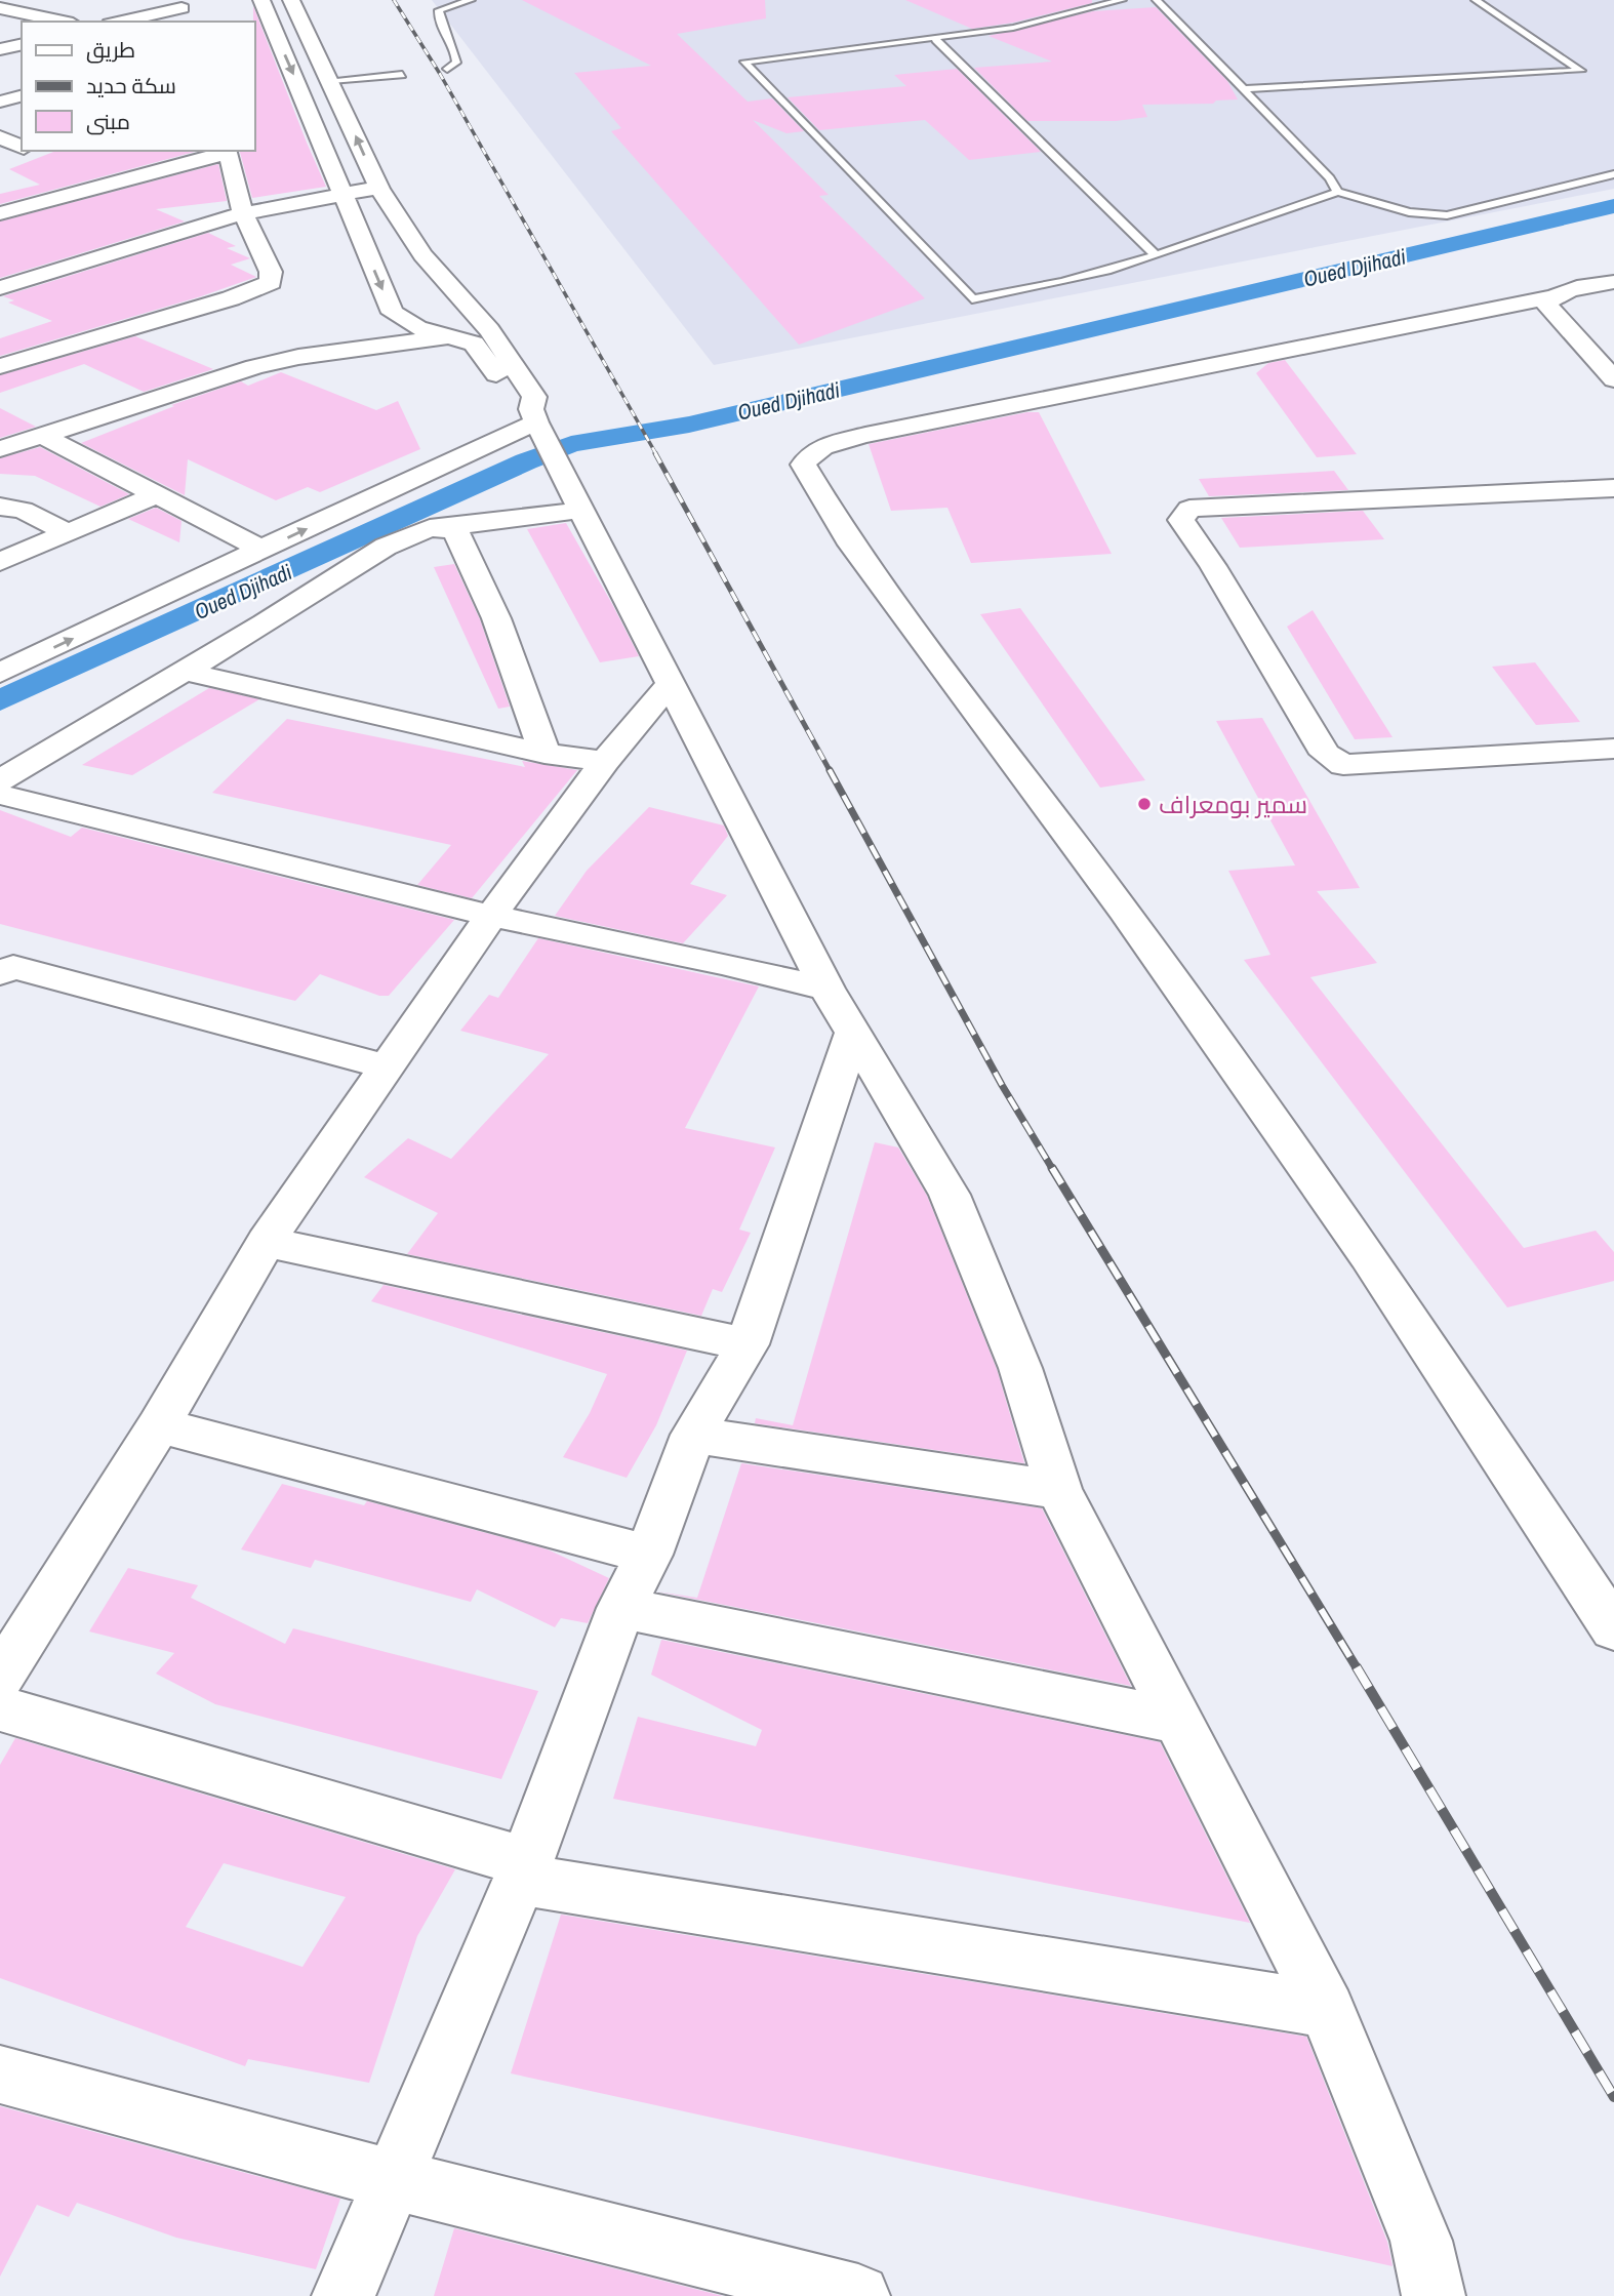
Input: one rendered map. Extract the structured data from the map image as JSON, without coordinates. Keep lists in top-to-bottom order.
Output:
{
  "water": ["Oued Djihadi"],
  "places": ["سمير بومعراف"],
  "legend": ["طريق", "سكة حديد", "مبنى"]
}
